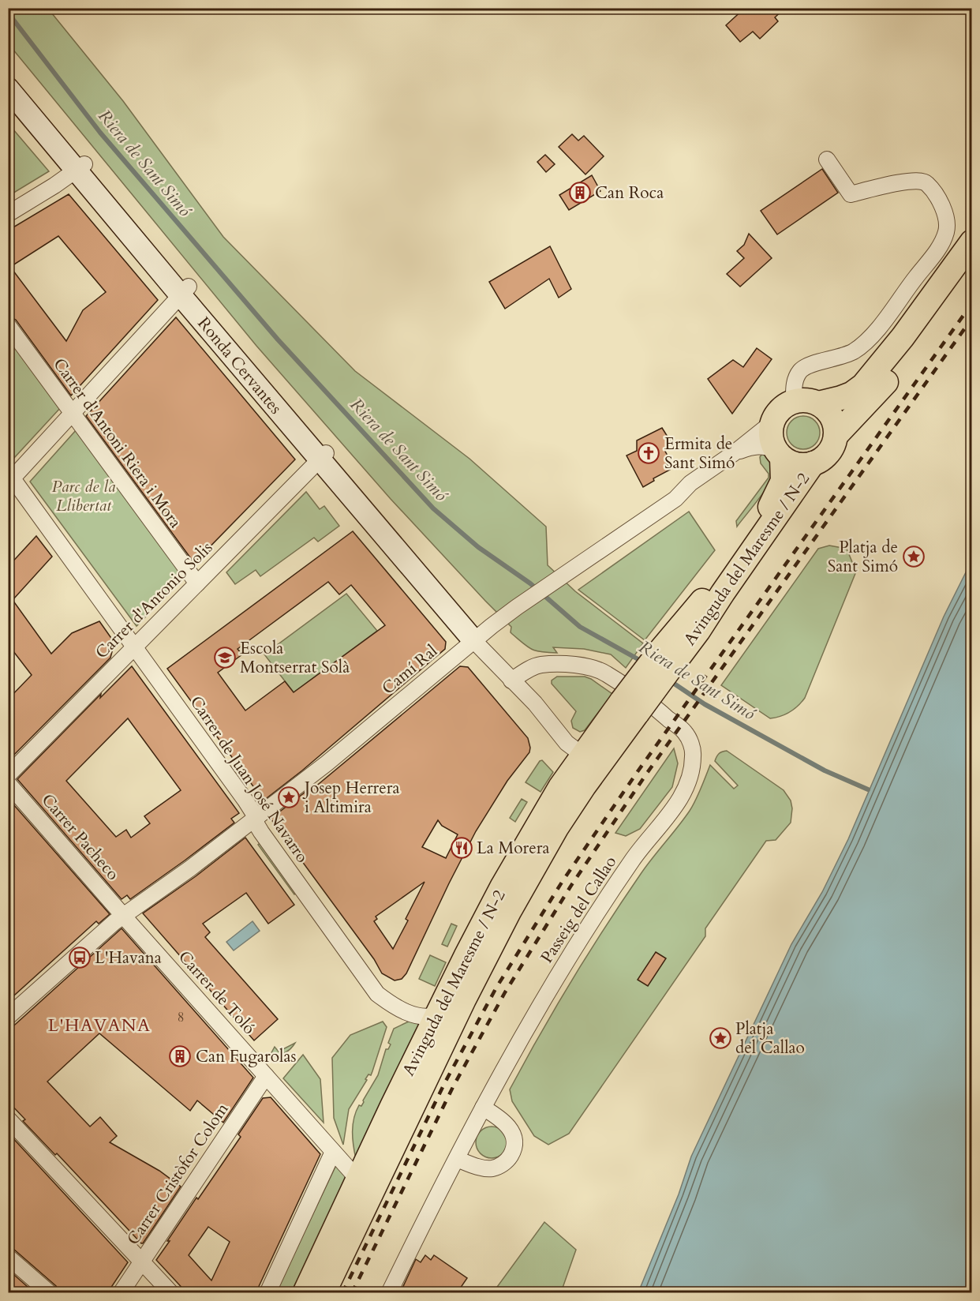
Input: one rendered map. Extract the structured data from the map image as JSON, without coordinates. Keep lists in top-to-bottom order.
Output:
{
  "streets": {
    "main road": ["Avinguda del Maresme / N-2"],
    "street": [
      "Ronda Cervantes",
      "Carrer d'Antoni Riera i Mora",
      "Carrer d'Antonio Solis",
      "Camí Ral",
      "Carrer de Juan José Navarro",
      "Carrer Pacheco",
      "Passeig del Callao",
      "Carrer de Toló",
      "Carrer Cristòfor Colom"
    ]
  },
  "crossings": [
    ["Ronda Cervantes", "Carrer d'Antonio Solis"],
    ["Ronda Cervantes", "Camí Ral"],
    ["Carrer d'Antoni Riera i Mora", "Carrer d'Antonio Solis"],
    ["Avinguda del Maresme / N-2", "Camí Ral"],
    ["Avinguda del Maresme / N-2", "Carrer de Juan José Navarro"],
    ["Avinguda del Maresme / N-2", "Passeig del Callao"],
    ["Avinguda del Maresme / N-2", "Carrer de Toló"],
    ["Carrer d'Antonio Solis", "Carrer de Juan José Navarro"],
    ["Camí Ral", "Carrer de Juan José Navarro"],
    ["Camí Ral", "Carrer Pacheco"],
    ["Camí Ral", "Carrer de Toló"],
    ["Carrer Pacheco", "Carrer de Toló"],
    ["Carrer de Toló", "Carrer Cristòfor Colom"]
  ],
  "districts": ["L'HAVANA"],
  "water": ["Riera de Sant Simó"],
  "parks": ["Parc de la Llibertat"],
  "places": {
    "building": ["Can Roca", "Can Fugarolas"],
    "church": ["Ermita de Sant Simó"],
    "place": ["Platja de Sant Simó", "Josep Herrera i Altimira", "Platja del Callao"],
    "school or university": ["Escola Montserrat Solà"],
    "restaurant": ["La Morera"],
    "bus stop": ["L'Havana"]
  },
  "house_numbers": ["8"]
}
